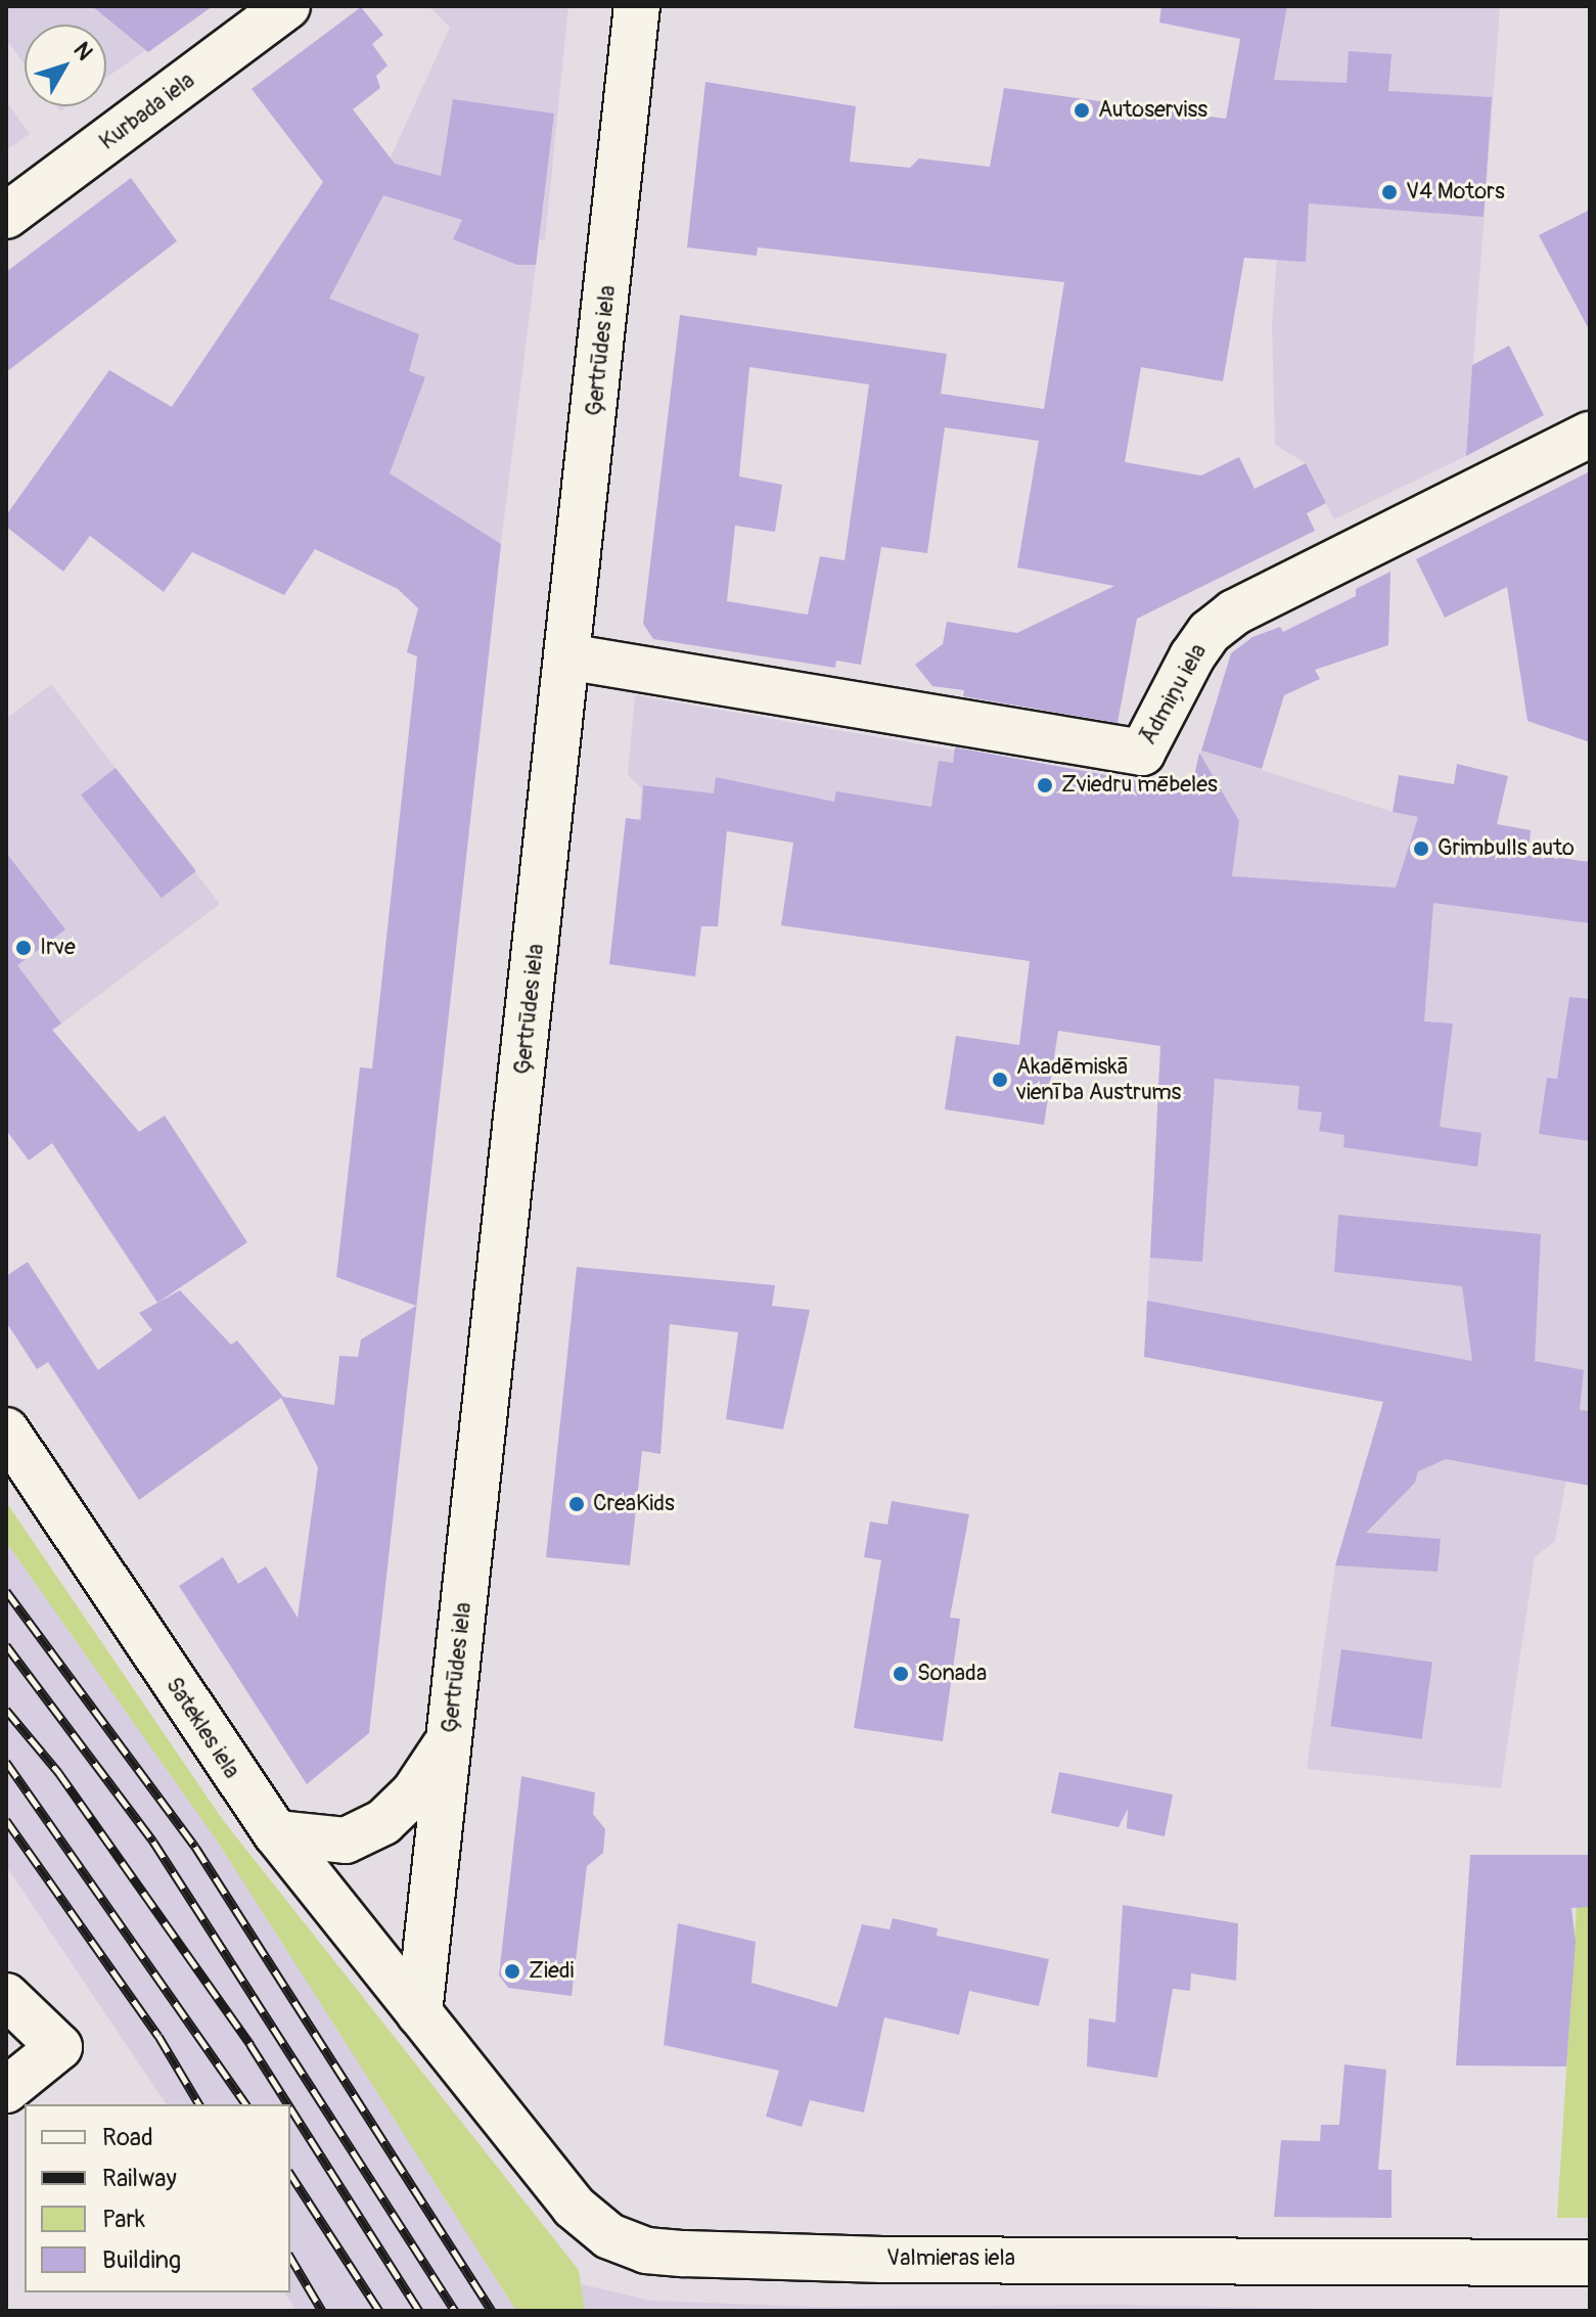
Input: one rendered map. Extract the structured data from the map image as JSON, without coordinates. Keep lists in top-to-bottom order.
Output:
{
  "streets": {
    "street": [
      "Kurbada iela",
      "Ģertrūdes iela",
      "Ādmiņu iela",
      "Satekles iela",
      "Valmieras iela"
    ]
  },
  "crossings": [
    ["Ģertrūdes iela", "Ādmiņu iela"],
    ["Ģertrūdes iela", "Satekles iela"],
    ["Ģertrūdes iela", "Valmieras iela"],
    ["Satekles iela", "Valmieras iela"]
  ],
  "places": [
    "Autoserviss",
    "V4 Motors",
    "Zviedru mēbeles",
    "Grimbulls auto",
    "Irve",
    "Akadēmiskā vienība Austrums",
    "CreaKids",
    "Sonada",
    "Ziedi"
  ],
  "legend": [
    "Road",
    "Railway",
    "Park",
    "Building"
  ],
  "north": "top right"
}
